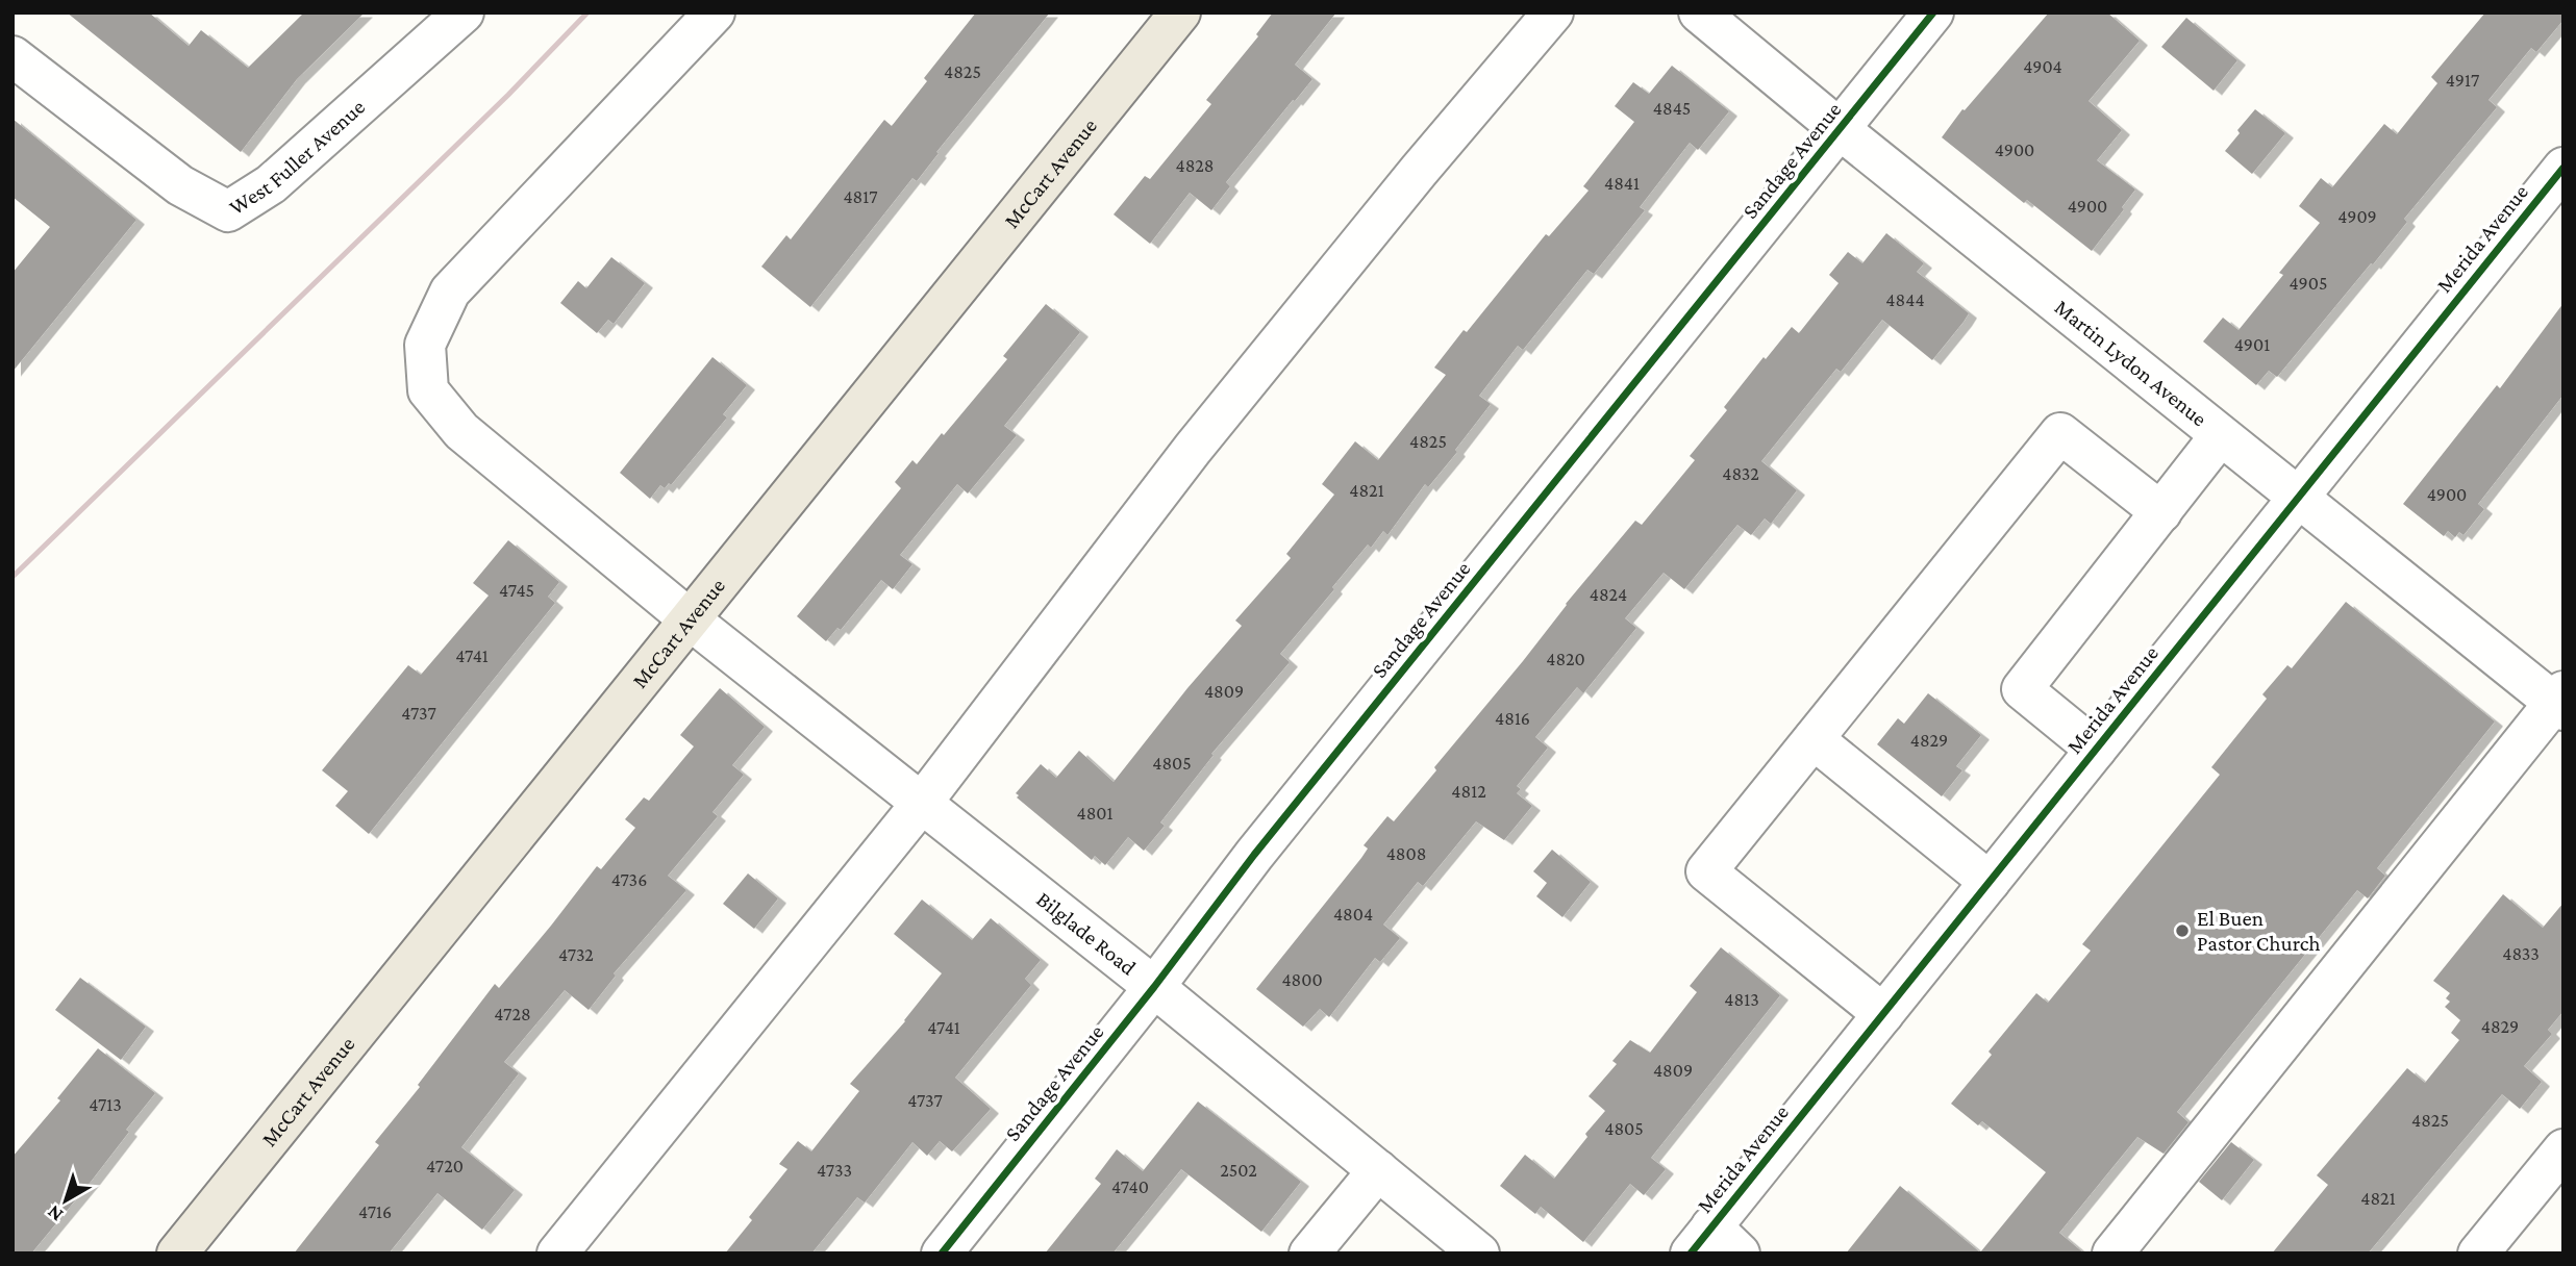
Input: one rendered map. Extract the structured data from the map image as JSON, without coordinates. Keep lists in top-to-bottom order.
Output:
{
  "streets": {
    "main road": ["McCart Avenue"],
    "street": [
      "West Fuller Avenue",
      "Sandage Avenue",
      "Merida Avenue",
      "Martin Lydon Avenue",
      "Bilglade Road"
    ]
  },
  "crossings": [
    ["Sandage Avenue", "Martin Lydon Avenue"],
    ["Sandage Avenue", "Bilglade Road"],
    ["McCart Avenue", "Bilglade Road"],
    ["Merida Avenue", "Martin Lydon Avenue"]
  ],
  "places": ["El Buen Pastor Church"],
  "house_numbers": [
    "4904",
    "4825",
    "4917",
    "4845",
    "4900",
    "4828",
    "4841",
    "4817",
    "4900",
    "4909",
    "4905",
    "4844",
    "4901",
    "4825",
    "4832",
    "4821",
    "4900",
    "4745",
    "4824",
    "4741",
    "4820",
    "4809",
    "4737",
    "4816",
    "4829",
    "4805",
    "4812",
    "4801",
    "4808",
    "4736",
    "4804",
    "4833",
    "4732",
    "4800",
    "4813",
    "4728",
    "4829",
    "4741",
    "4809",
    "4737",
    "4713",
    "4825",
    "4805",
    "4720",
    "4733",
    "2502",
    "4740",
    "4821",
    "4716"
  ],
  "north": "bottom left"
}
